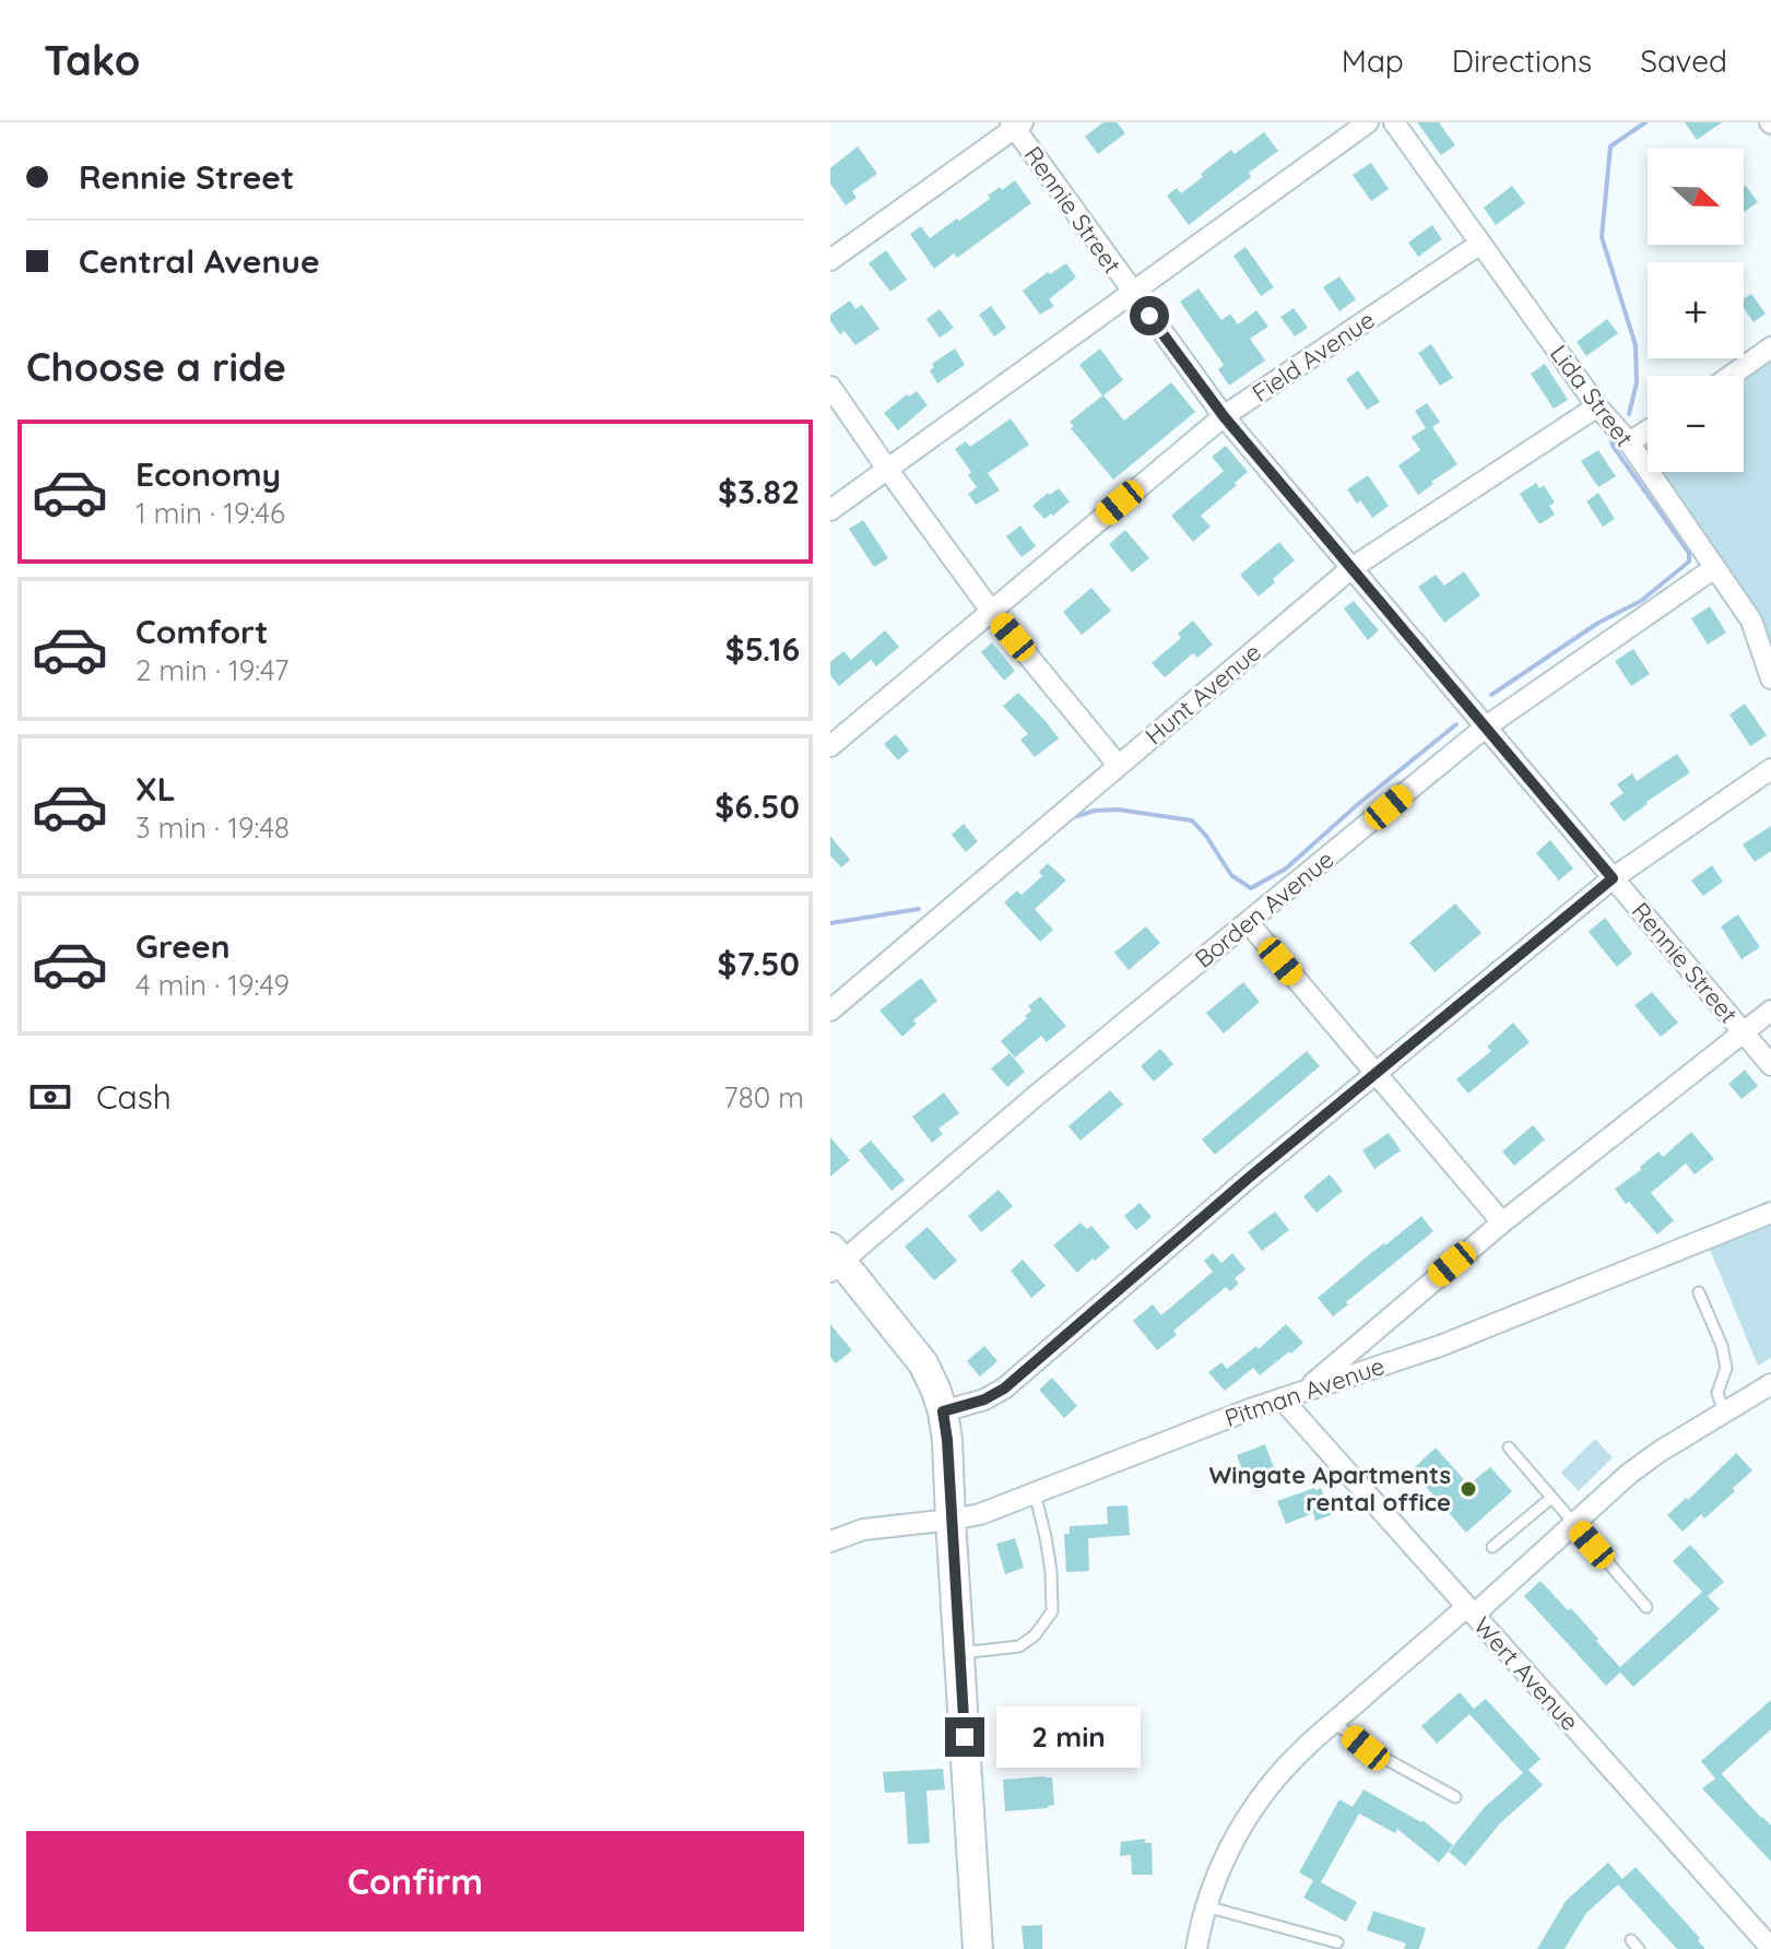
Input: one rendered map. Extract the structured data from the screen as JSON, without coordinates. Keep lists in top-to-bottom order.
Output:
{
  "streets": {
    "street": [
      "Rennie Street",
      "Field Avenue",
      "Lida Street",
      "Hunt Avenue",
      "Borden Avenue",
      "Pitman Avenue",
      "Wert Avenue"
    ]
  },
  "crossings": [
    ["Rennie Street", "Field Avenue"],
    ["Rennie Street", "Hunt Avenue"],
    ["Rennie Street", "Borden Avenue"],
    ["Field Avenue", "Lida Street"],
    ["Lida Street", "Hunt Avenue"],
    ["Lida Street", "Borden Avenue"],
    ["Pitman Avenue", "Wert Avenue"]
  ],
  "places": ["Wingate Apartments rental office"],
  "north": "right",
  "page": {
    "header": "Tako",
    "nav": ["Map", "Directions", "Saved"],
    "banner": ["Rennie Street", "Central Avenue"],
    "map_buttons": ["+", "−"],
    "heading": "Choose a ride",
    "list": [
      {
        "name": "Economy",
        "note": "1 min · 19:46",
        "value": "$3.82"
      },
      {
        "name": "Comfort",
        "note": "2 min · 19:47",
        "value": "$5.16"
      },
      {
        "name": "XL",
        "note": "3 min · 19:48",
        "value": "$6.50"
      },
      {
        "name": "Green",
        "note": "4 min · 19:49",
        "value": "$7.50"
      }
    ],
    "pay": ["Cash", "780 m"],
    "bubble": "2 min",
    "buttons": "Confirm"
  }
}
